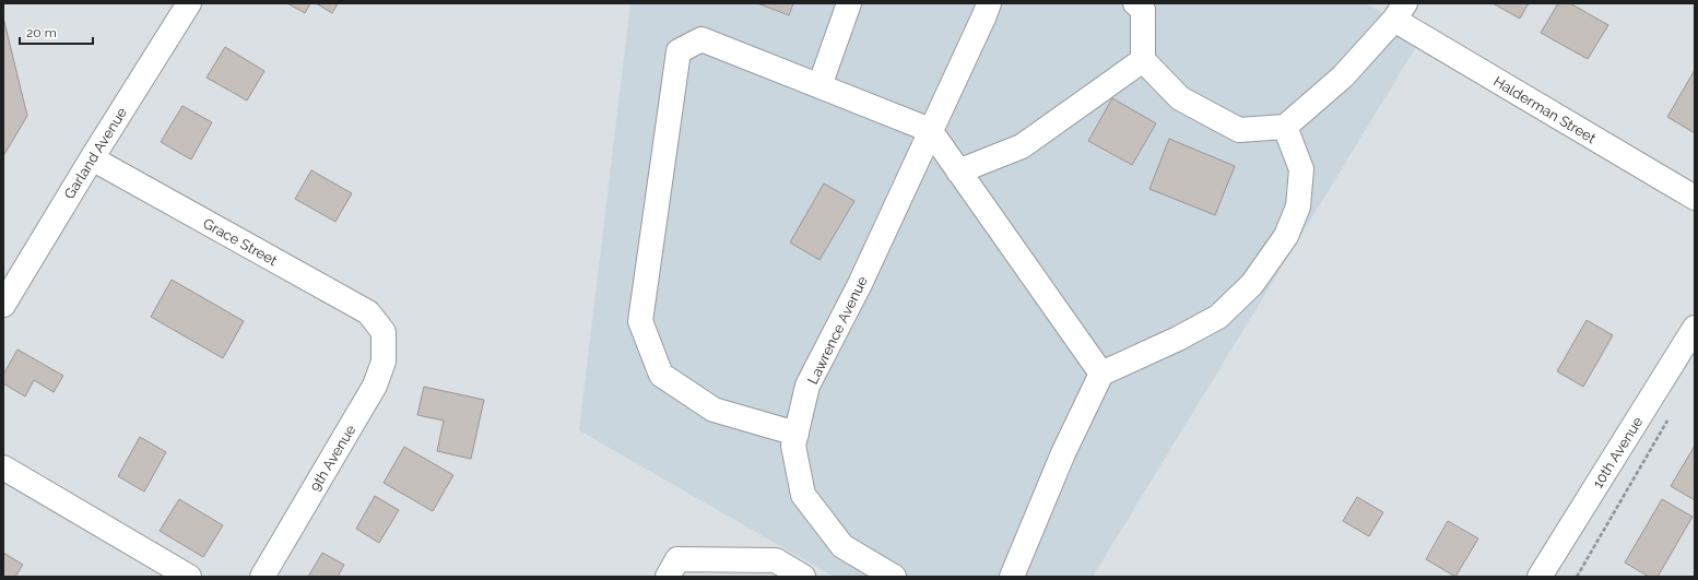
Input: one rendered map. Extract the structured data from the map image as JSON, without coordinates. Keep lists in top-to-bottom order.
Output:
{
  "streets": {
    "street": [
      "Halderman Street",
      "Garland Avenue",
      "Grace Street",
      "Lawrence Avenue",
      "10th Avenue",
      "9th Avenue"
    ]
  },
  "crossings": [
    ["Garland Avenue", "Grace Street"],
    ["Grace Street", "9th Avenue"]
  ],
  "scale_bar": "20 m"
}
